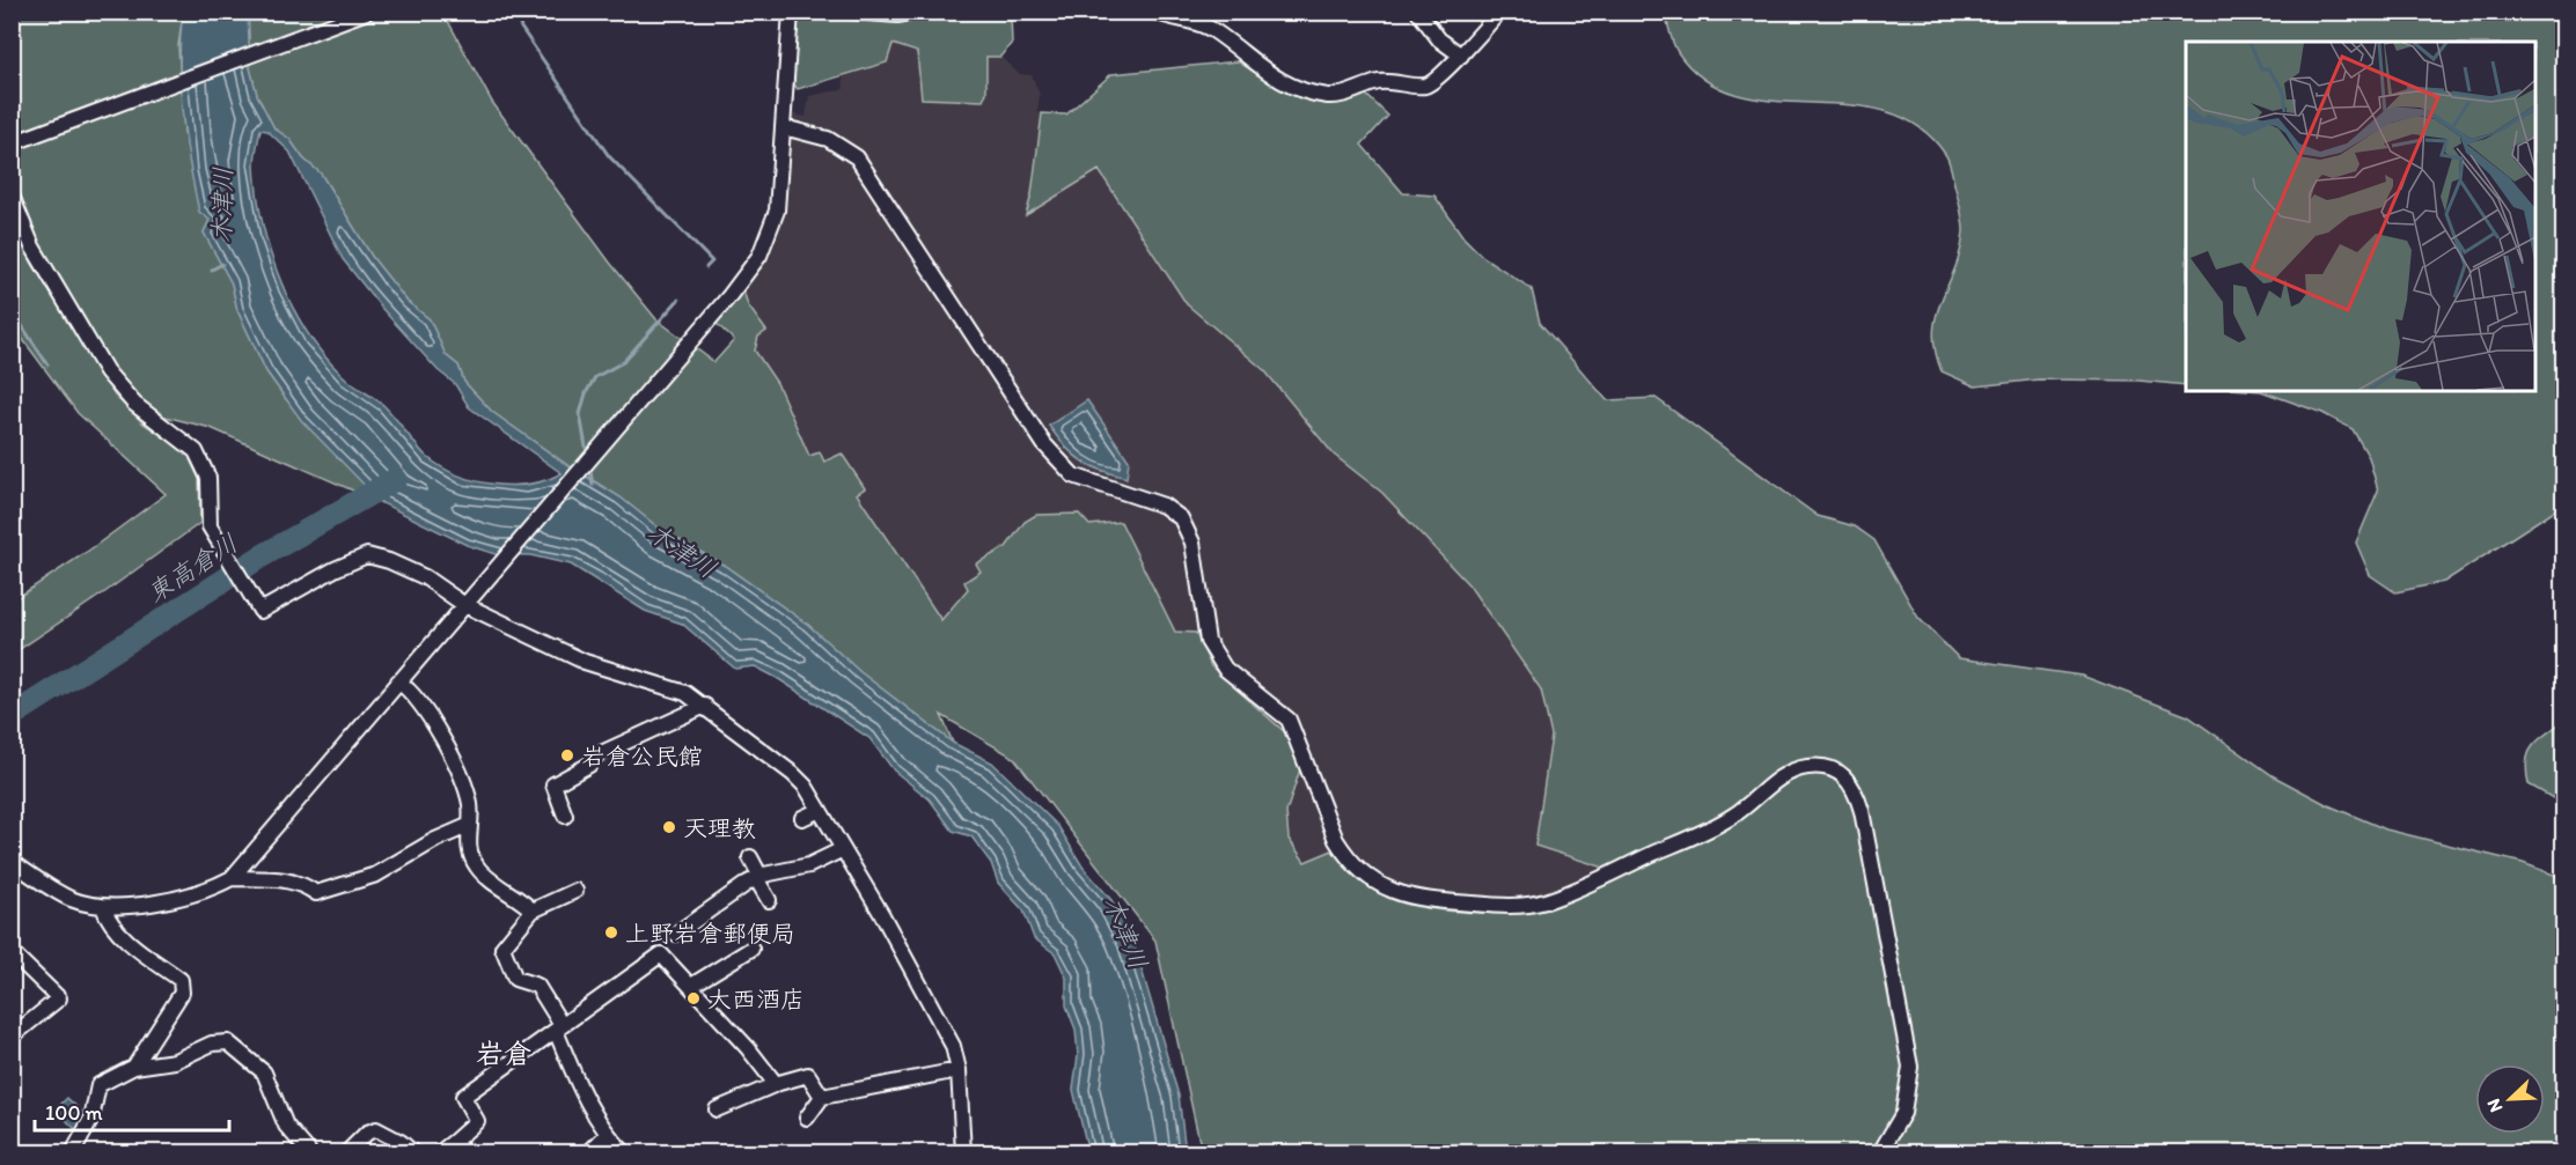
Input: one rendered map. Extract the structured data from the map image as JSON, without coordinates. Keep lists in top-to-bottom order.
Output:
{
  "districts": ["岩倉"],
  "water": ["木津川", "東高倉川"],
  "places": [
    "岩倉公民館",
    "天理教",
    "上野岩倉郵便局",
    "大西酒店"
  ],
  "scale_bar": "100 m",
  "north": "bottom left"
}
